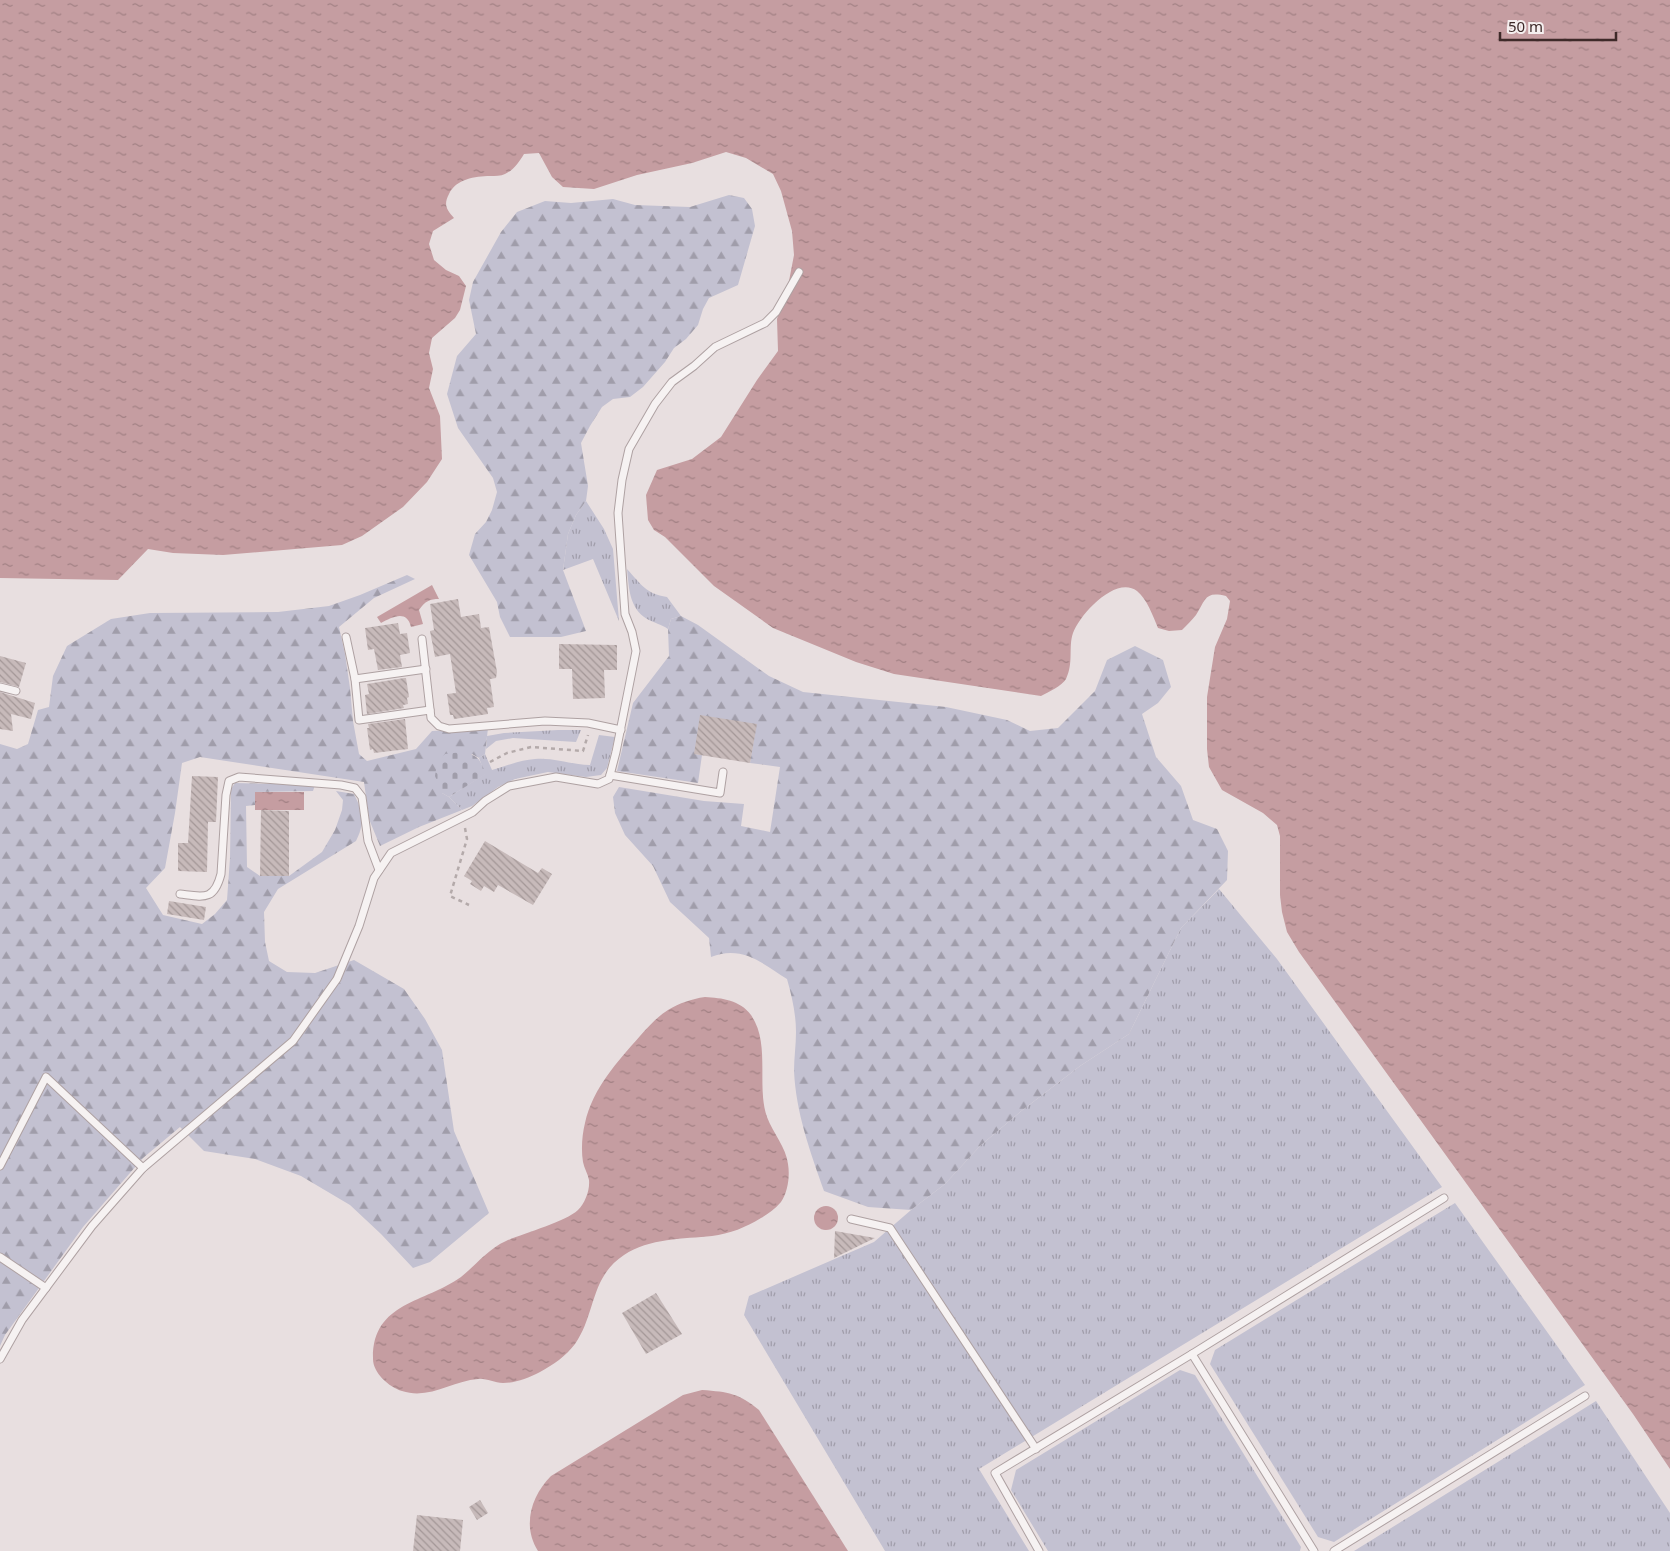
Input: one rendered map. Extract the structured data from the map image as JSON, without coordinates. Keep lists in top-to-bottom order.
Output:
{
  "scale_bar": "50 m"
}
